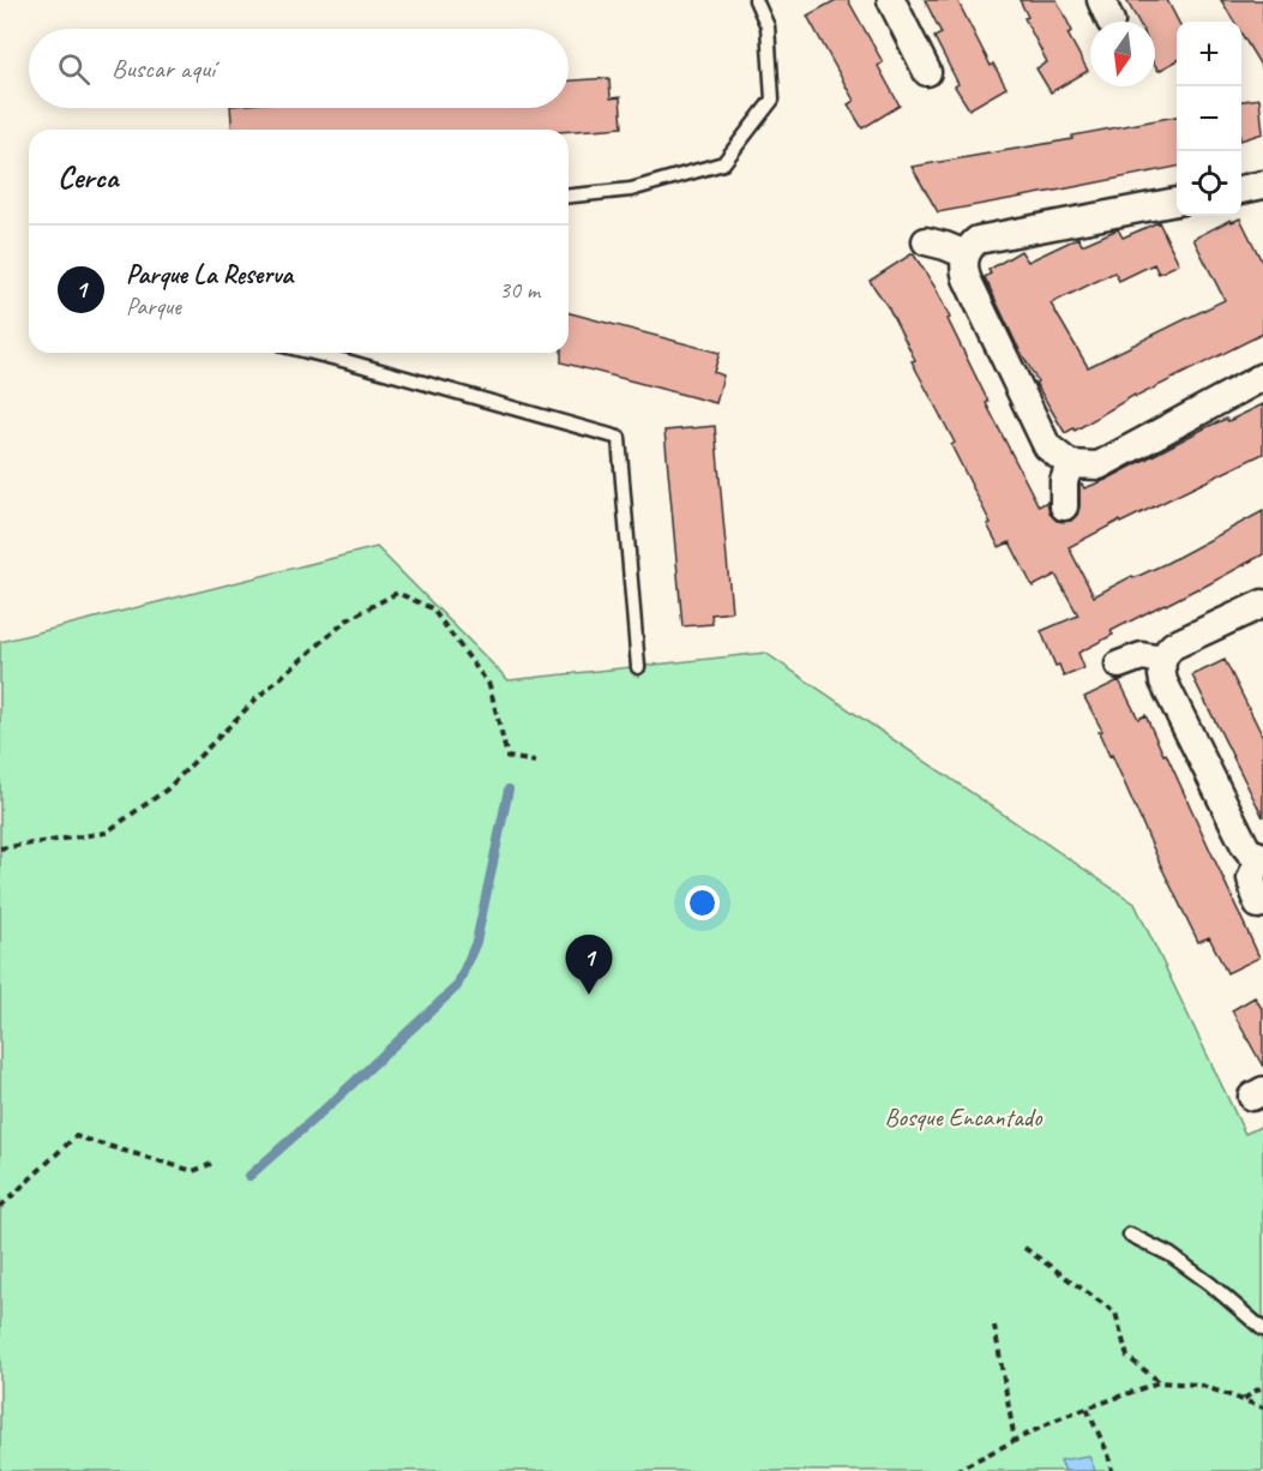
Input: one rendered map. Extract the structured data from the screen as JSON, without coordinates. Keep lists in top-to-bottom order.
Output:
{
  "parks": ["Bosque Encantado"],
  "north": "bottom",
  "page": {
    "map_buttons": ["+", "−"],
    "search": "Buscar aquí",
    "heading": "Cerca",
    "list": [
      {
        "mark": "1",
        "name": "Parque La Reserva",
        "note": "Parque",
        "value": "30 m"
      }
    ],
    "pins": "1"
  }
}
